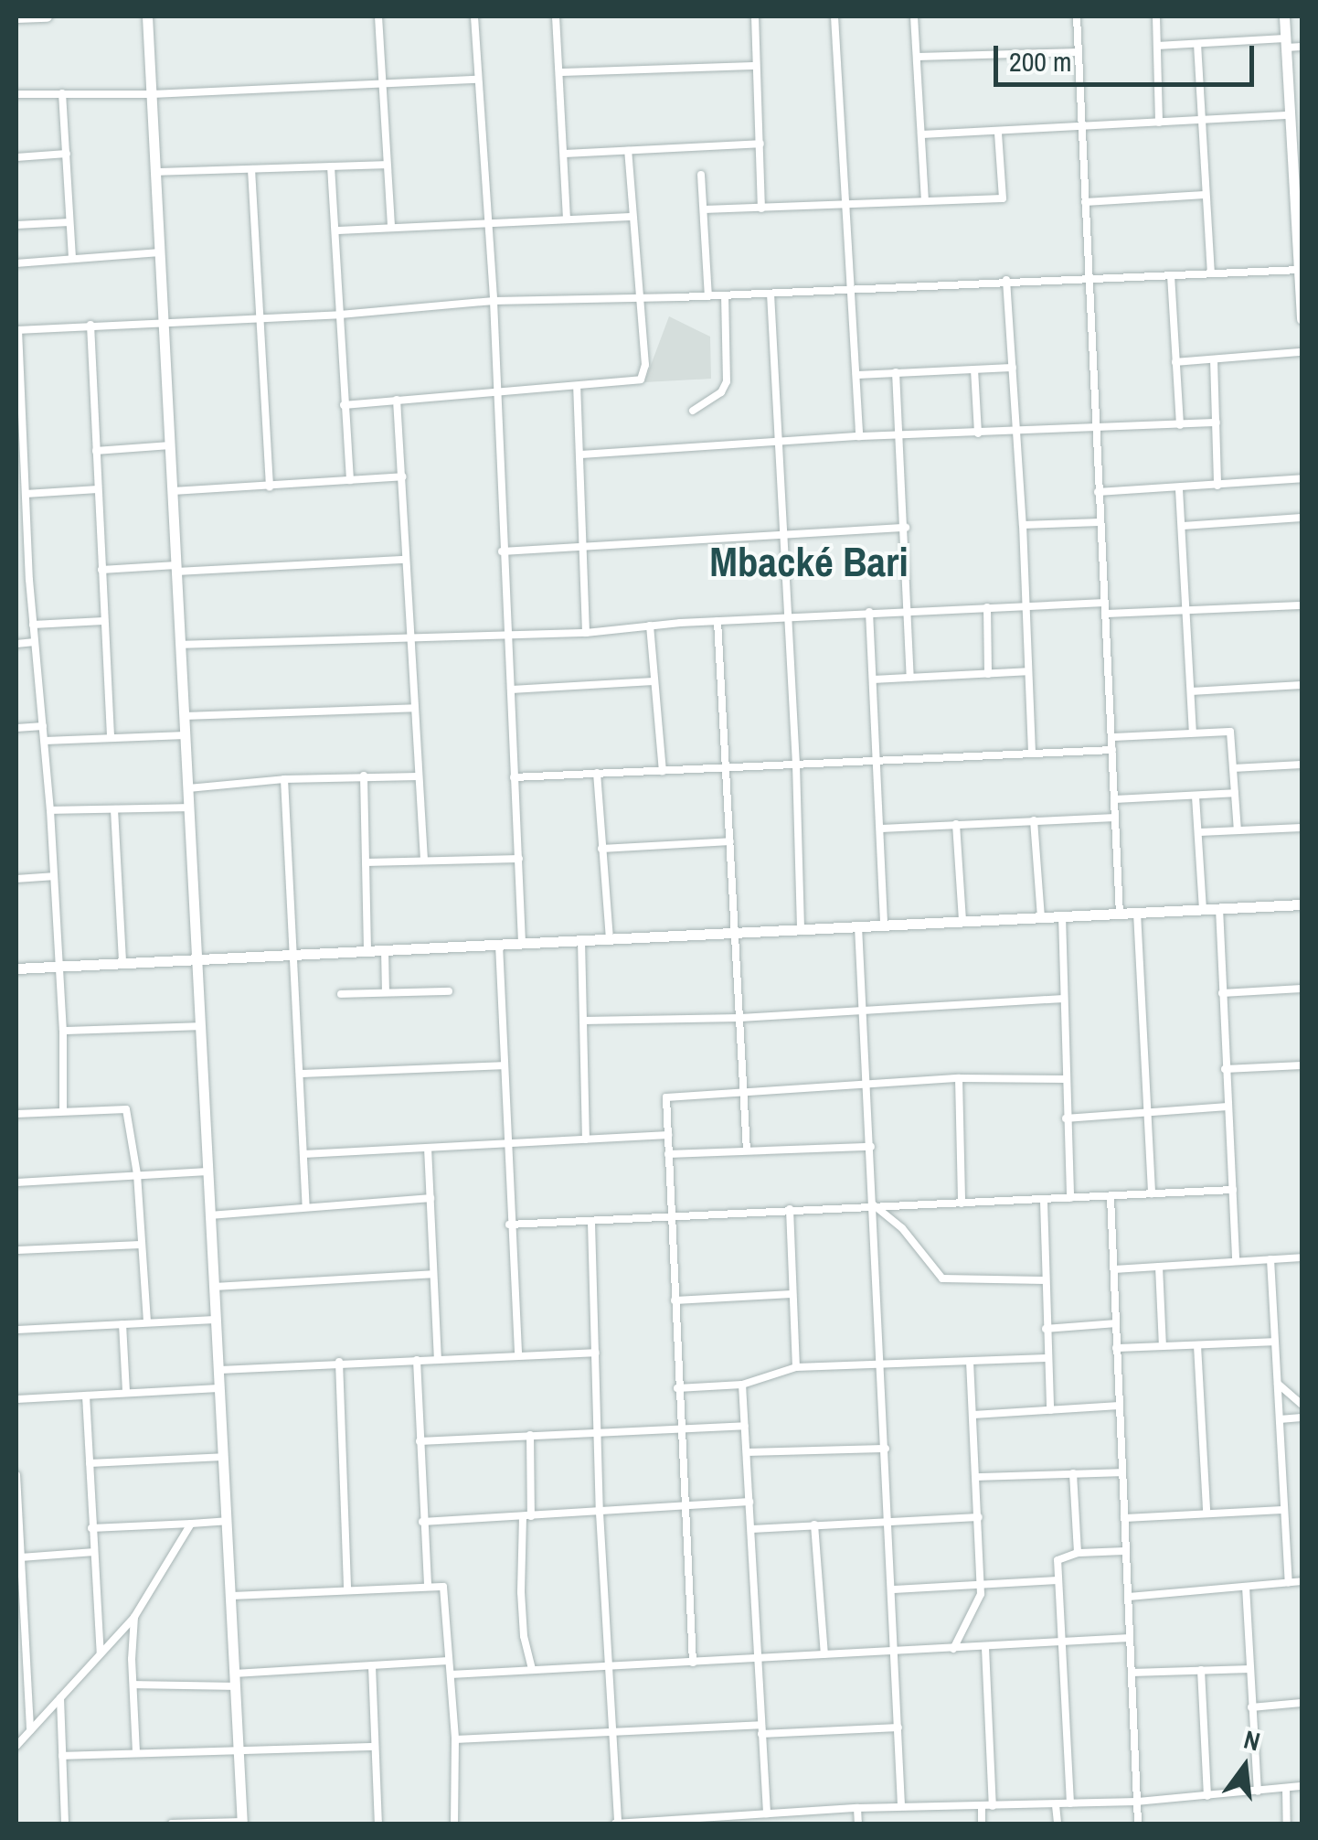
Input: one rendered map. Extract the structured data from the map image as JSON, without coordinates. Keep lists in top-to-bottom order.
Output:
{
  "districts": ["Mbacké Bari"],
  "scale_bar": "200 m",
  "north": "top"
}
